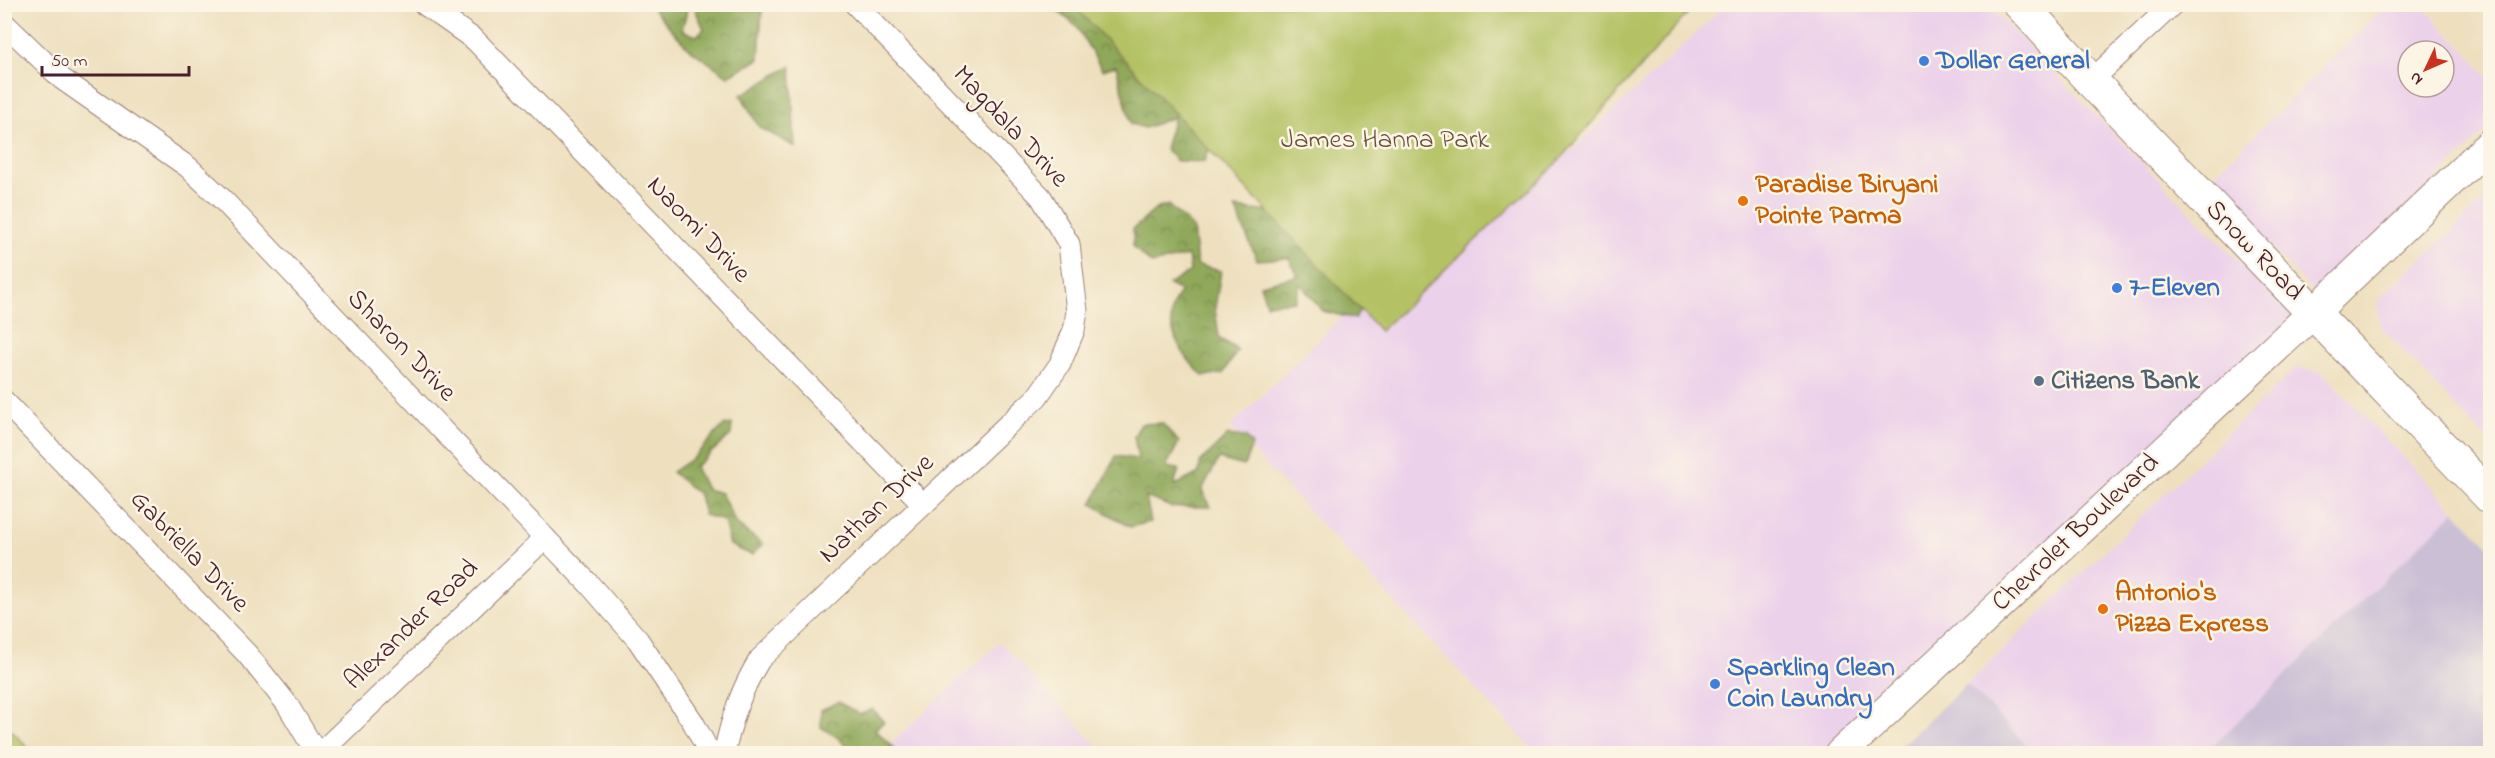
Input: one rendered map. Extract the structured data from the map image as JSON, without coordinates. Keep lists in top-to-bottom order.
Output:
{
  "streets": {
    "main road": ["Snow Road", "Chevrolet Boulevard"],
    "street": [
      "Magdala Drive",
      "Naomi Drive",
      "Sharon Drive",
      "Nathan Drive",
      "Gabriella Drive",
      "Alexander Road"
    ]
  },
  "crossings": [
    ["Magdala Drive", "Nathan Drive"],
    ["Naomi Drive", "Nathan Drive"],
    ["Snow Road", "Chevrolet Boulevard"],
    ["Sharon Drive", "Alexander Road"],
    ["Gabriella Drive", "Alexander Road"]
  ],
  "parks": ["James Hanna Park"],
  "places": [
    "Dollar General",
    "Paradise Biryani Pointe Parma",
    "7-Eleven",
    "Citizens Bank",
    "Antonio's Pizza Express",
    "Sparkling Clean Coin Laundry"
  ],
  "scale_bar": "50 m",
  "north": "bottom left"
}
